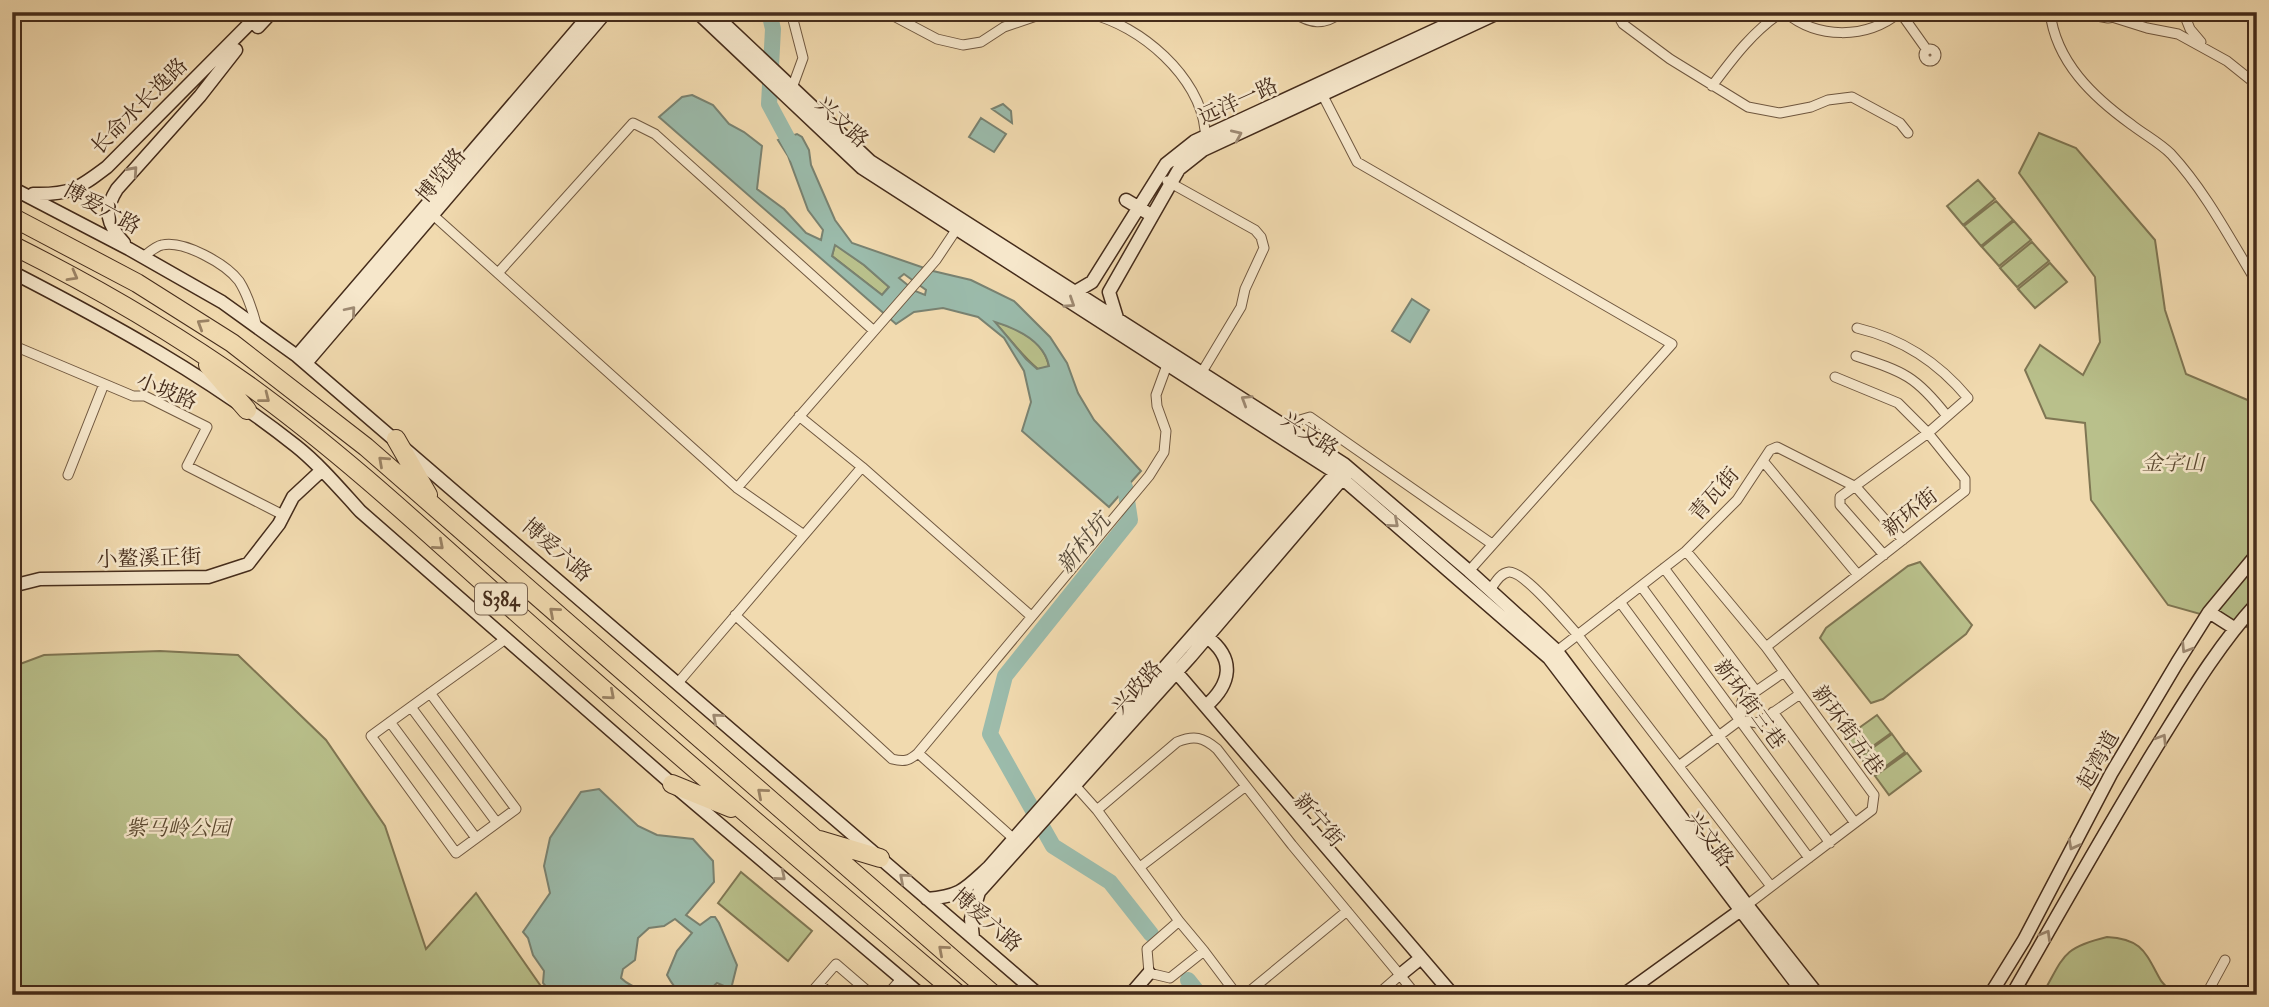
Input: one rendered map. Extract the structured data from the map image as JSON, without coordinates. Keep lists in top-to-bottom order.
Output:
{
  "streets": {
    "highway": ["S384"],
    "street": [
      "远洋一路",
      "长命水长逸路",
      "兴文路",
      "博览路",
      "博爱六路",
      "小坡路",
      "青瓦街",
      "新环街",
      "小鳌溪正街",
      "兴政路",
      "新环街三巷",
      "新环街五巷",
      "起湾道",
      "新宁街"
    ]
  },
  "crossings": [
    ["远洋一路", "兴文路"],
    ["长命水长逸路", "博爱六路"],
    ["兴文路", "青瓦街"],
    ["兴文路", "兴政路"],
    ["兴文路", "新环街五巷"],
    ["博览路", "博爱六路"],
    ["博爱六路", "兴政路"],
    ["小坡路", "小鳌溪正街"],
    ["青瓦街", "新环街"],
    ["青瓦街", "新环街三巷"],
    ["青瓦街", "新环街五巷"],
    ["新环街", "新环街五巷"],
    ["兴政路", "新宁街"],
    ["新环街三巷", "新环街五巷"]
  ],
  "one_way": ["长命水长逸路"],
  "water": ["新村坑"],
  "parks": ["金字山", "紫马岭公园"]
}
